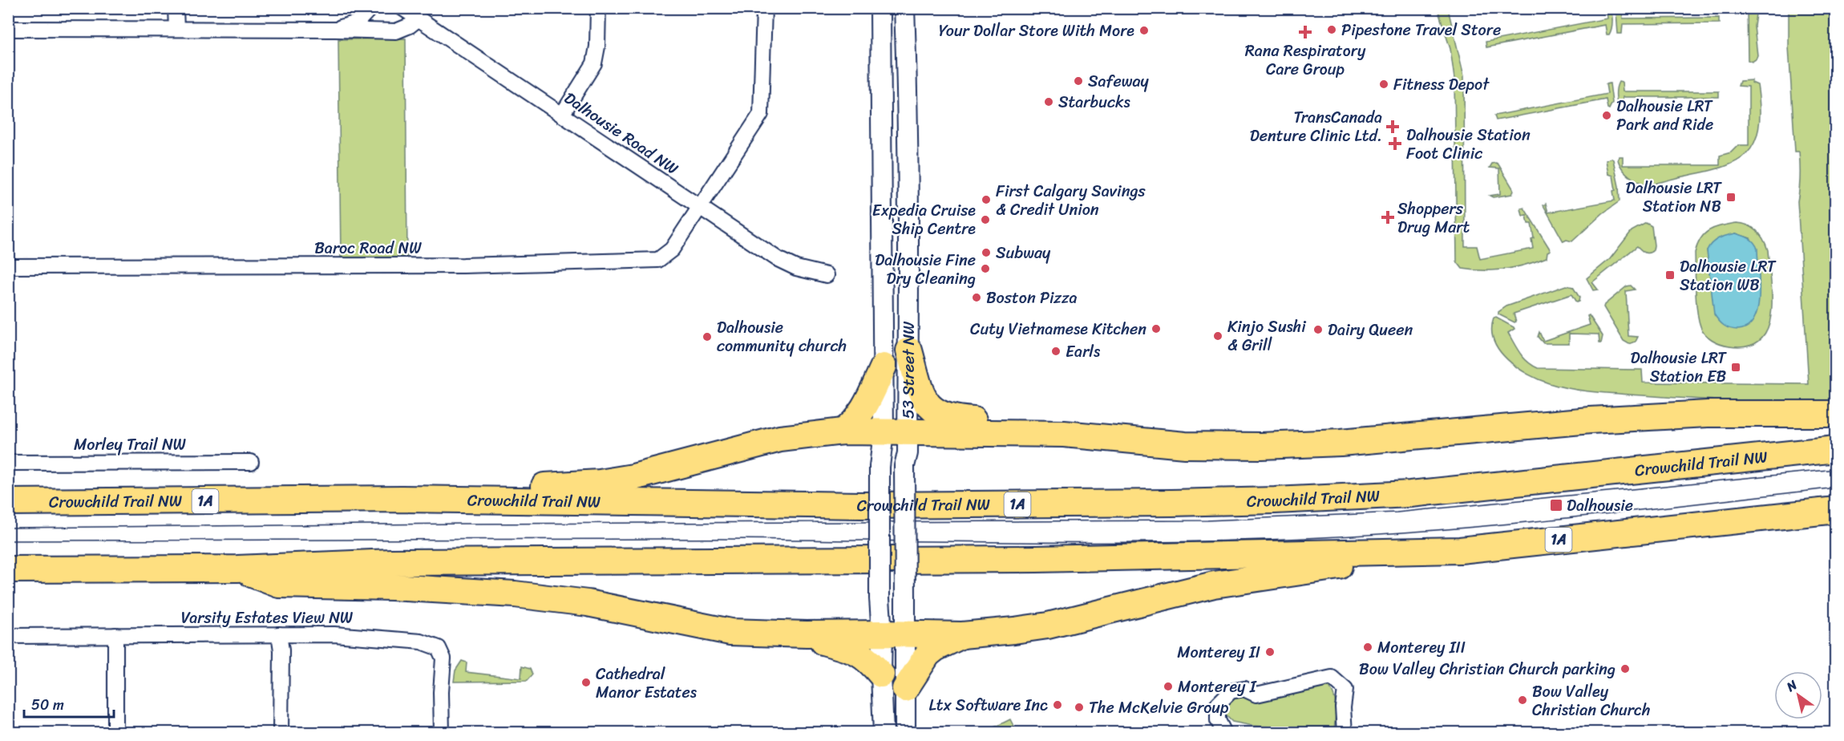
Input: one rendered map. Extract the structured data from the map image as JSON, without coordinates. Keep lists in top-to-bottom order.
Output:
{
  "streets": {
    "highway": ["Crowchild Trail NW", "1A"],
    "main road": ["53 Street NW"],
    "street": [
      "Dalhousie Road NW",
      "Baroc Road NW",
      "Morley Trail NW",
      "Varsity Estates View NW"
    ]
  },
  "crossings": [
    ["Dalhousie Road NW", "Baroc Road NW"]
  ],
  "places": {
    "other": [
      "Pipestone Travel Store",
      "Your Dollar Store With More",
      "Safeway",
      "Fitness Depot",
      "Starbucks",
      "Dalhousie LRT Park and Ride",
      "First Calgary Savings & Credit Union",
      "Expedia Cruise Ship Centre",
      "Subway",
      "Dalhousie Fine Dry Cleaning",
      "Boston Pizza",
      "Cuty Vietnamese Kitchen",
      "Dairy Queen",
      "Kinjo Sushi & Grill",
      "Dalhousie community church",
      "Earls",
      "Monterey III",
      "Monterey II",
      "Bow Valley Christian Church parking",
      "Cathedral Manor Estates",
      "Monterey I",
      "Bow Valley Christian Church",
      "Ltx Software Inc",
      "The McKelvie Group"
    ],
    "health": [
      "Rana Respiratory Care Group",
      "TransCanada Denture Clinic Ltd.",
      "Dalhousie Station Foot Clinic",
      "Shoppers Drug Mart"
    ],
    "transit": [
      "Dalhousie LRT Station NB",
      "Dalhousie LRT Station WB",
      "Dalhousie LRT Station EB",
      "Dalhousie"
    ]
  },
  "scale_bar": "50 m",
  "north": "top left"
}
